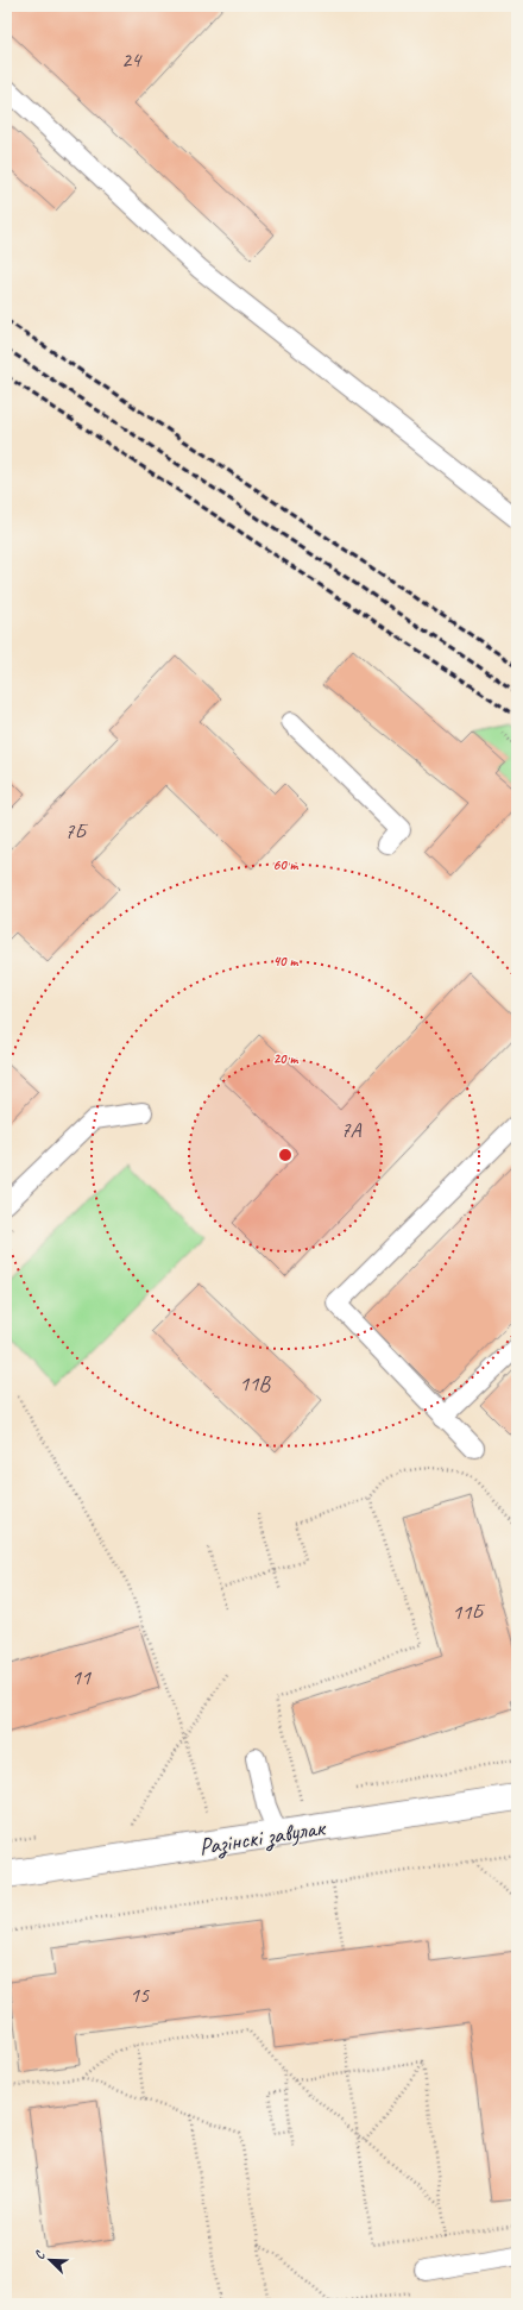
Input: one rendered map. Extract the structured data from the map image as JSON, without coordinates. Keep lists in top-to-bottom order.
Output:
{
  "streets": {
    "street": ["Разінскі завулак"]
  },
  "house_numbers": [
    "24",
    "7Б",
    "7А",
    "11В",
    "11Б",
    "11",
    "15"
  ],
  "north": "top left",
  "rings": ["60 m", "40 m", "20 m"]
}
